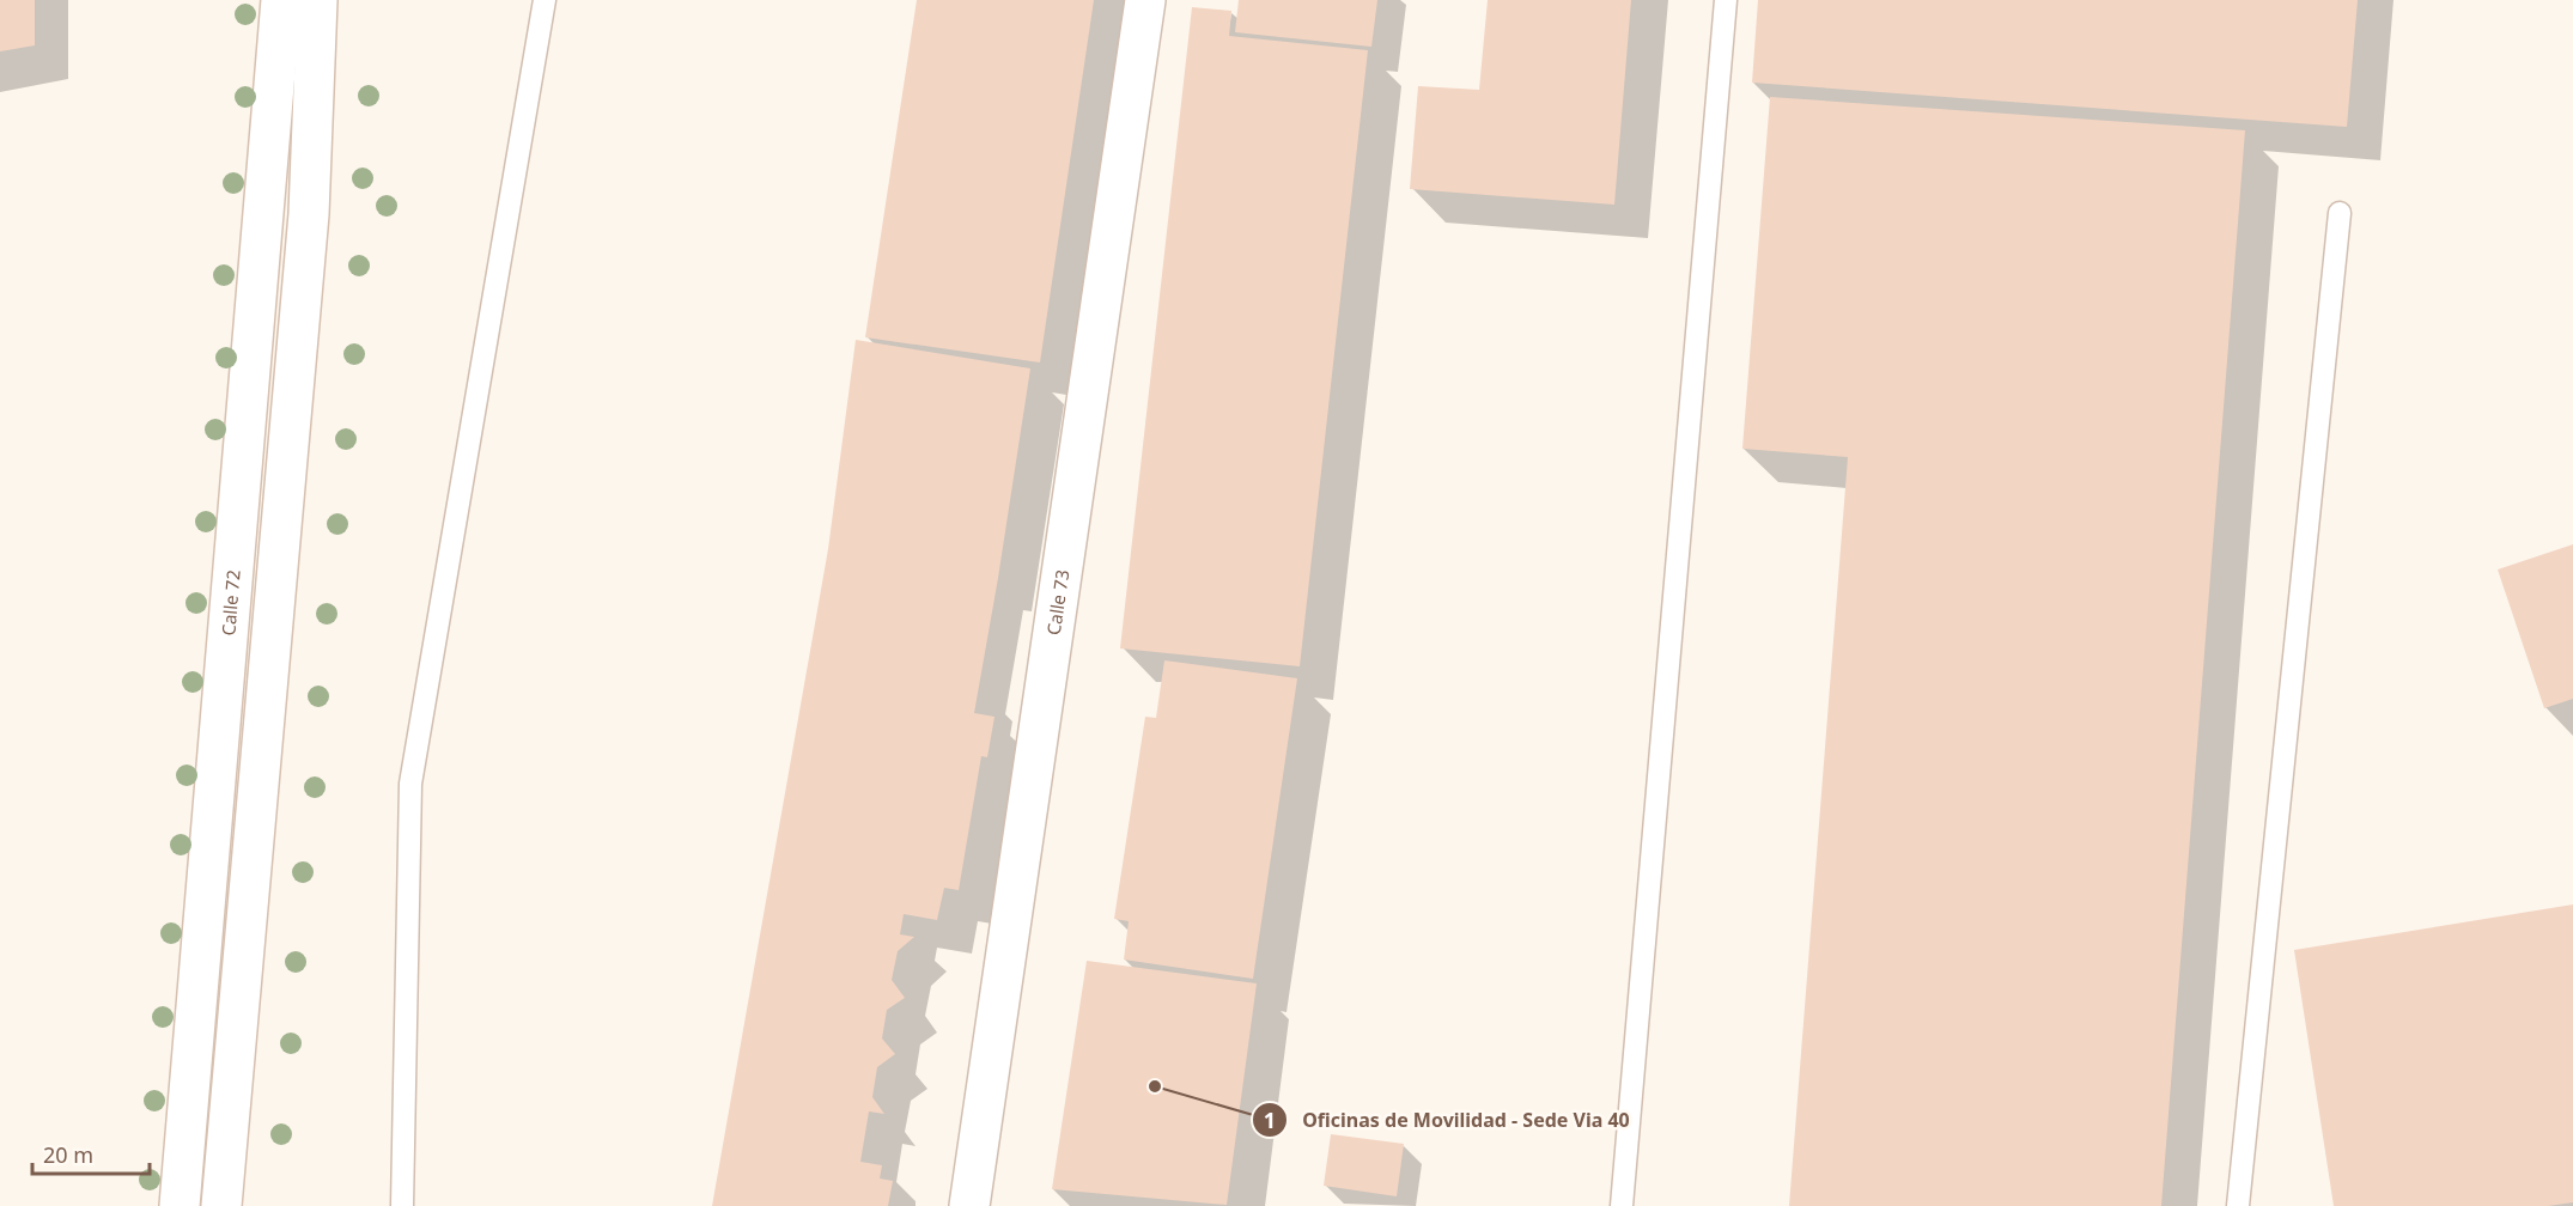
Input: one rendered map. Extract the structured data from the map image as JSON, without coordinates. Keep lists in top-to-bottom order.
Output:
{
  "streets": {
    "main road": ["Calle 72", "Calle 73"]
  },
  "places": ["Oficinas de Movilidad - Sede Via 40"],
  "scale_bar": "20 m"
}
